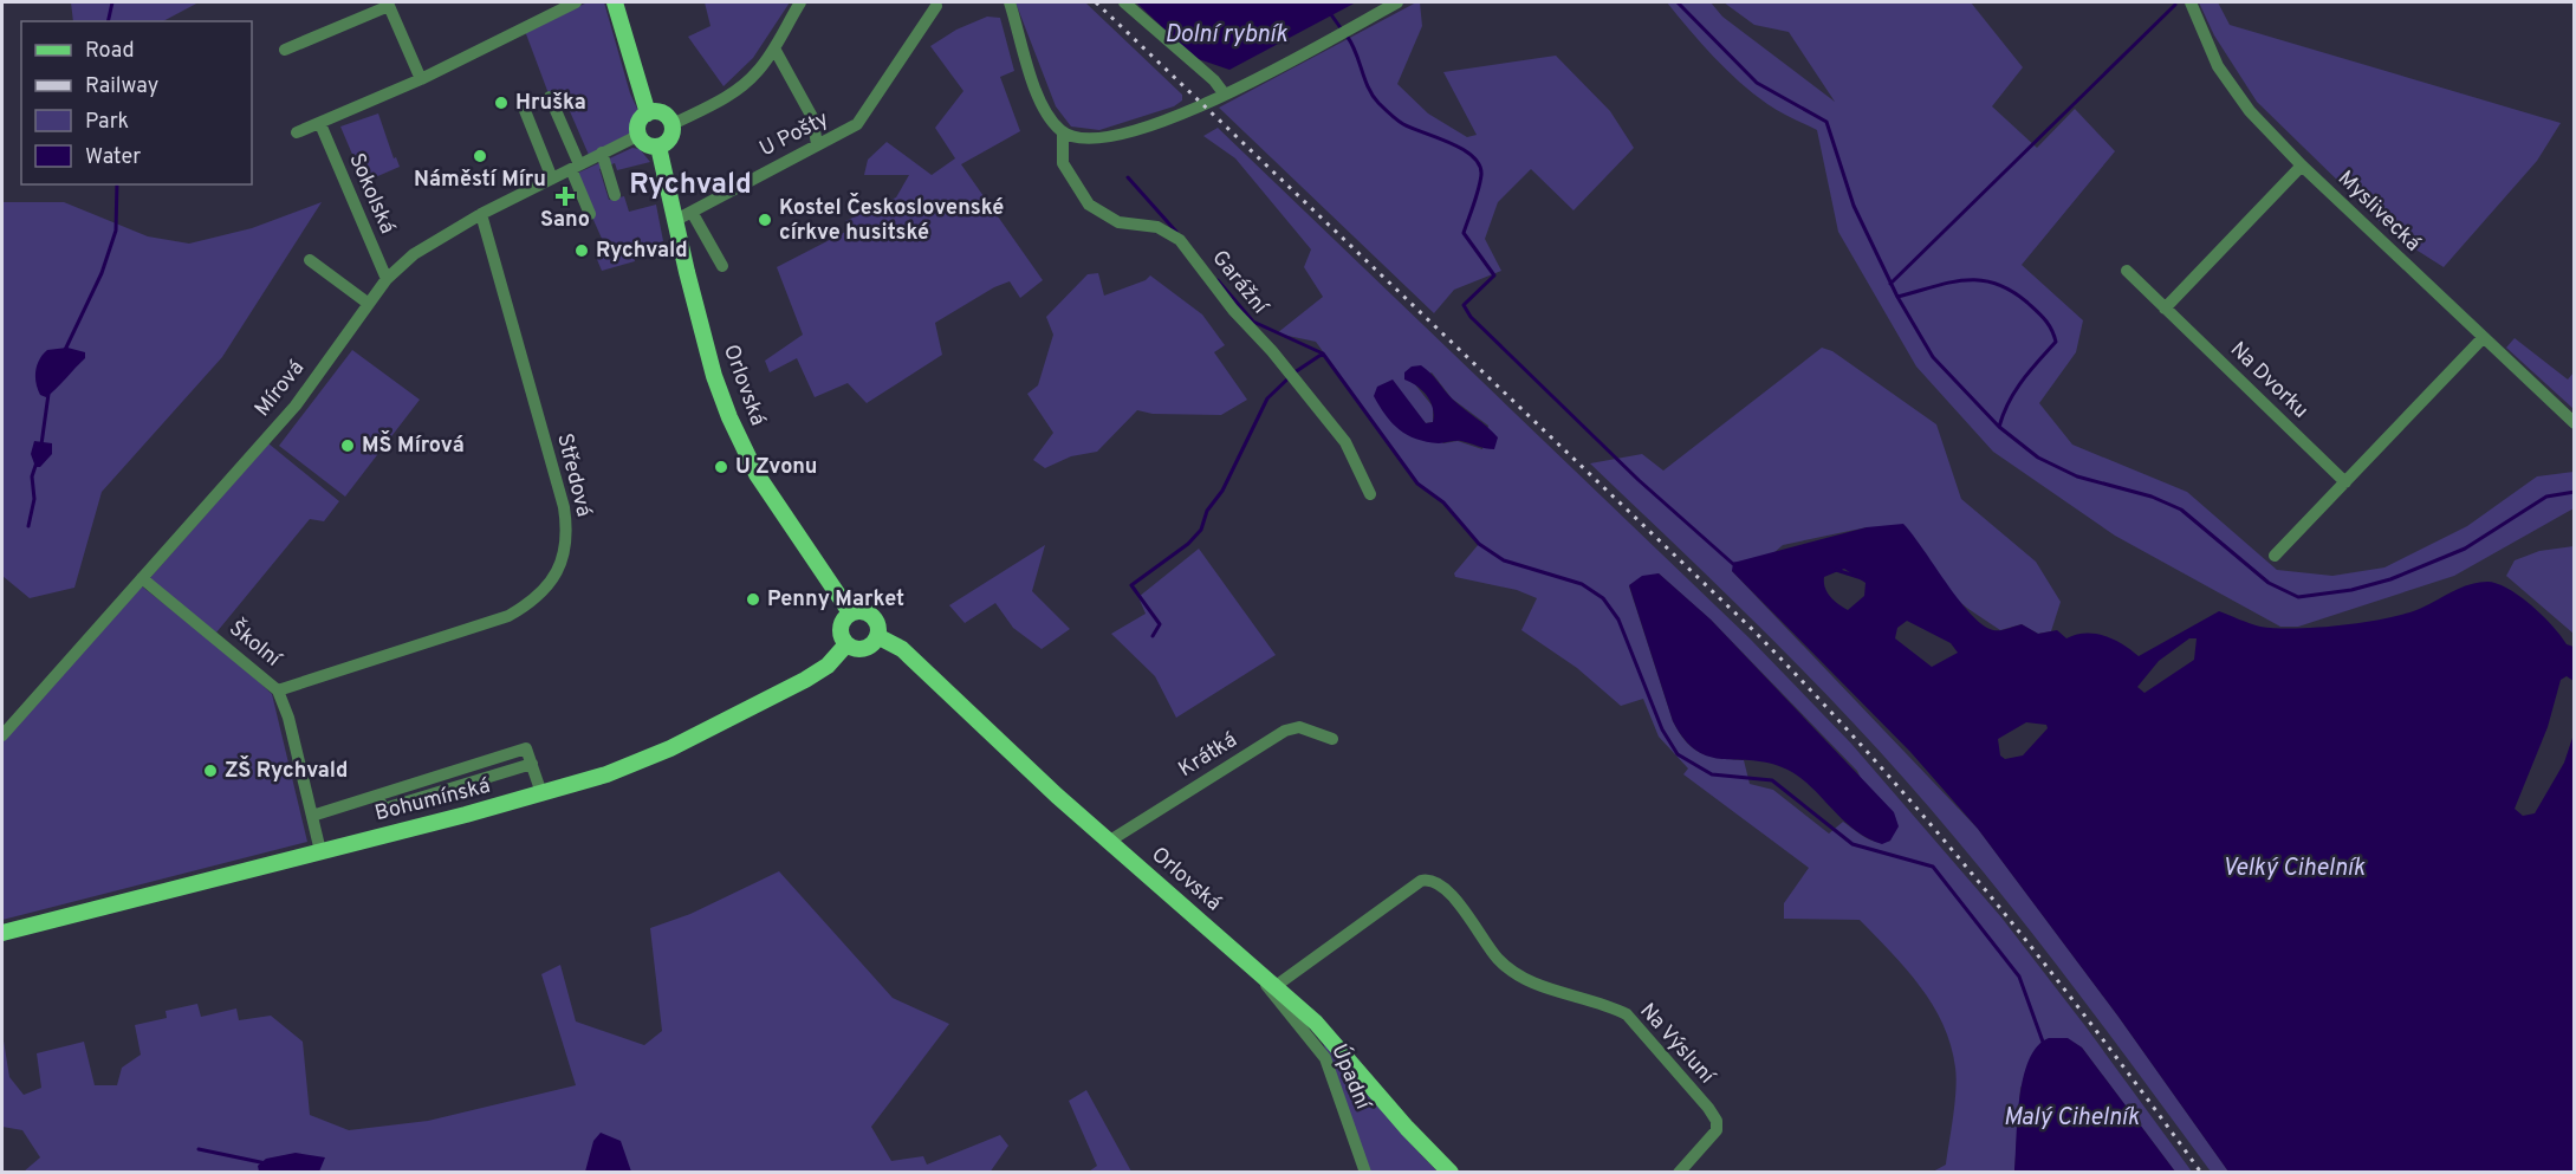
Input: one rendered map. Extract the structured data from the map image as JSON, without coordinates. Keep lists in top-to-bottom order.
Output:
{
  "streets": {
    "main road": ["Orlovská", "Bohumínská"],
    "street": [
      "U Pošty",
      "Sokolská",
      "Myslivecká",
      "Garážní",
      "Na Dvorku",
      "Mírová",
      "Středová",
      "Školní",
      "Krátká",
      "Na Výsluní",
      "Úpadní"
    ]
  },
  "crossings": [
    ["U Pošty", "Orlovská"],
    ["Sokolská", "Mírová"],
    ["Orlovská", "Mírová"],
    ["Orlovská", "Krátká"],
    ["Orlovská", "Bohumínská"],
    ["Orlovská", "Na Výsluní"],
    ["Orlovská", "Úpadní"],
    ["Mírová", "Středová"],
    ["Mírová", "Školní"],
    ["Středová", "Školní"],
    ["Školní", "Bohumínská"]
  ],
  "districts": ["Rychvald"],
  "water": ["Dolní rybník", "Velký Cihelník", "Malý Cihelník"],
  "places": {
    "other": [
      "Hruška",
      "Náměstí Míru",
      "Kostel Československé církve husitské",
      "Rychvald",
      "MŠ Mírová",
      "U Zvonu",
      "Penny Market",
      "ZŠ Rychvald"
    ],
    "health": ["Sano"]
  },
  "legend": [
    "Road",
    "Railway",
    "Park",
    "Water"
  ]
}
